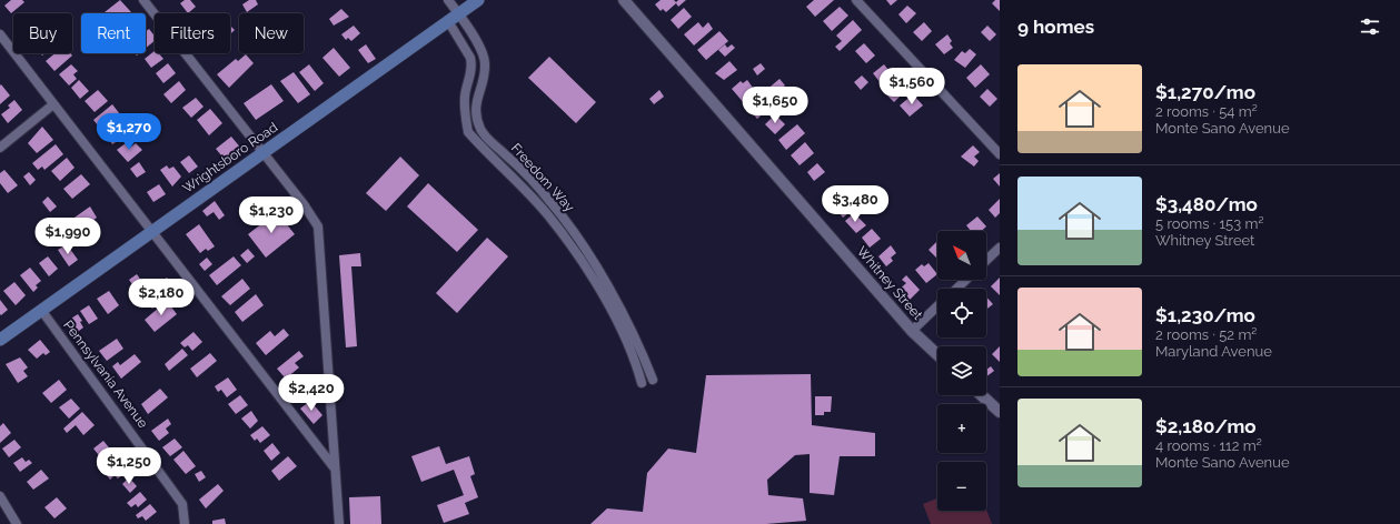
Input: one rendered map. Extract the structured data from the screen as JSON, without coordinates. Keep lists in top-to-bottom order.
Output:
{
  "streets": {
    "main road": ["Wrightsboro Road"],
    "street": ["Freedom Way", "Whitney Street", "Pennsylvania Avenue"]
  },
  "crossings": [
    ["Wrightsboro Road", "Freedom Way"],
    ["Wrightsboro Road", "Pennsylvania Avenue"]
  ],
  "north": "top left",
  "page": {
    "heading": "9 homes",
    "chip": [
      "Buy",
      "Rent",
      "Filters",
      "New"
    ],
    "list": [
      {
        "name": "$1,270/mo",
        "note": "2 rooms · 54 m² · Monte Sano Avenue"
      },
      {
        "name": "$3,480/mo",
        "note": "5 rooms · 153 m² · Whitney Street"
      },
      {
        "name": "$1,230/mo",
        "note": "2 rooms · 52 m² · Maryland Avenue"
      },
      {
        "name": "$2,180/mo",
        "note": "4 rooms · 112 m² · Monte Sano Avenue"
      }
    ],
    "price": [
      "$1,560",
      "$1,650",
      "$1,270",
      "$3,480",
      "$1,230",
      "$1,990",
      "$2,180",
      "$2,420",
      "$1,250"
    ],
    "map_buttons": ["+", "−"]
  }
}
